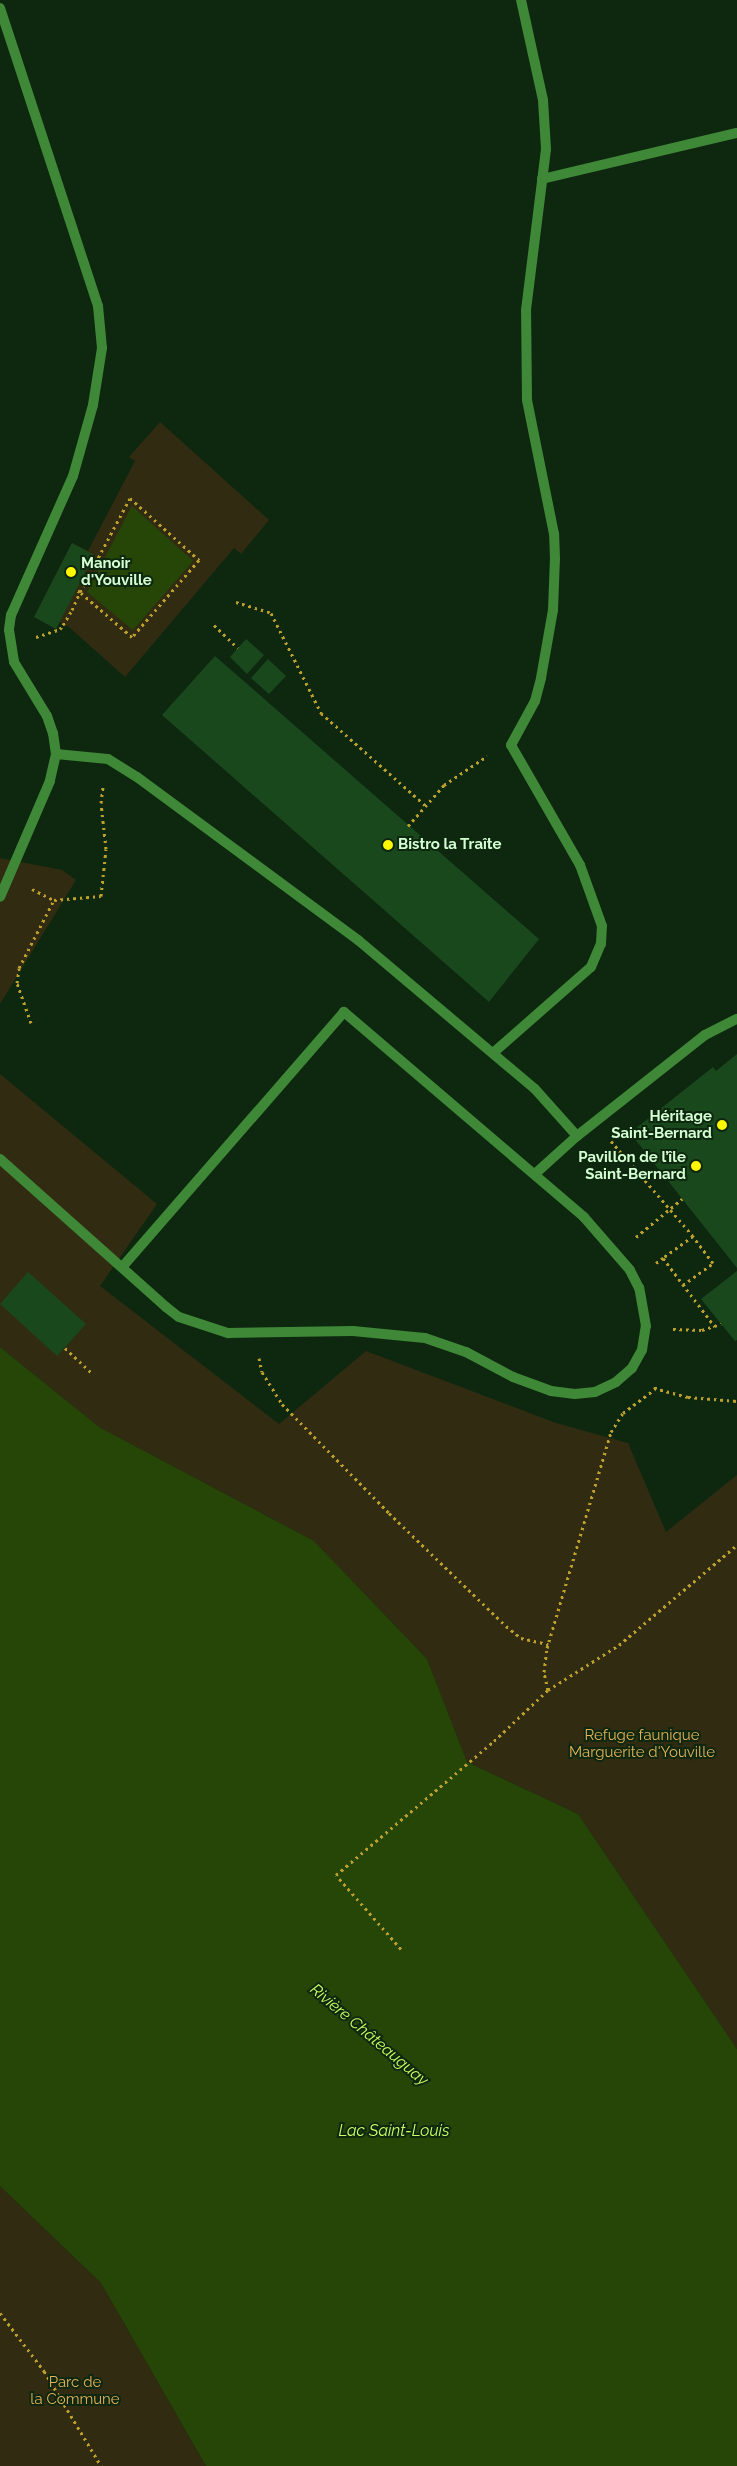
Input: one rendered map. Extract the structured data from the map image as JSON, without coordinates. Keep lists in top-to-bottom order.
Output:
{
  "water": ["Rivière Châteauguay", "Lac Saint-Louis"],
  "parks": ["Refuge faunique Marguerite d'Youville", "Parc de la Commune"],
  "places": [
    "Manoir d'Youville",
    "Bistro la Traîte",
    "Héritage Saint-Bernard",
    "Pavillon de l’île Saint-Bernard"
  ]
}
